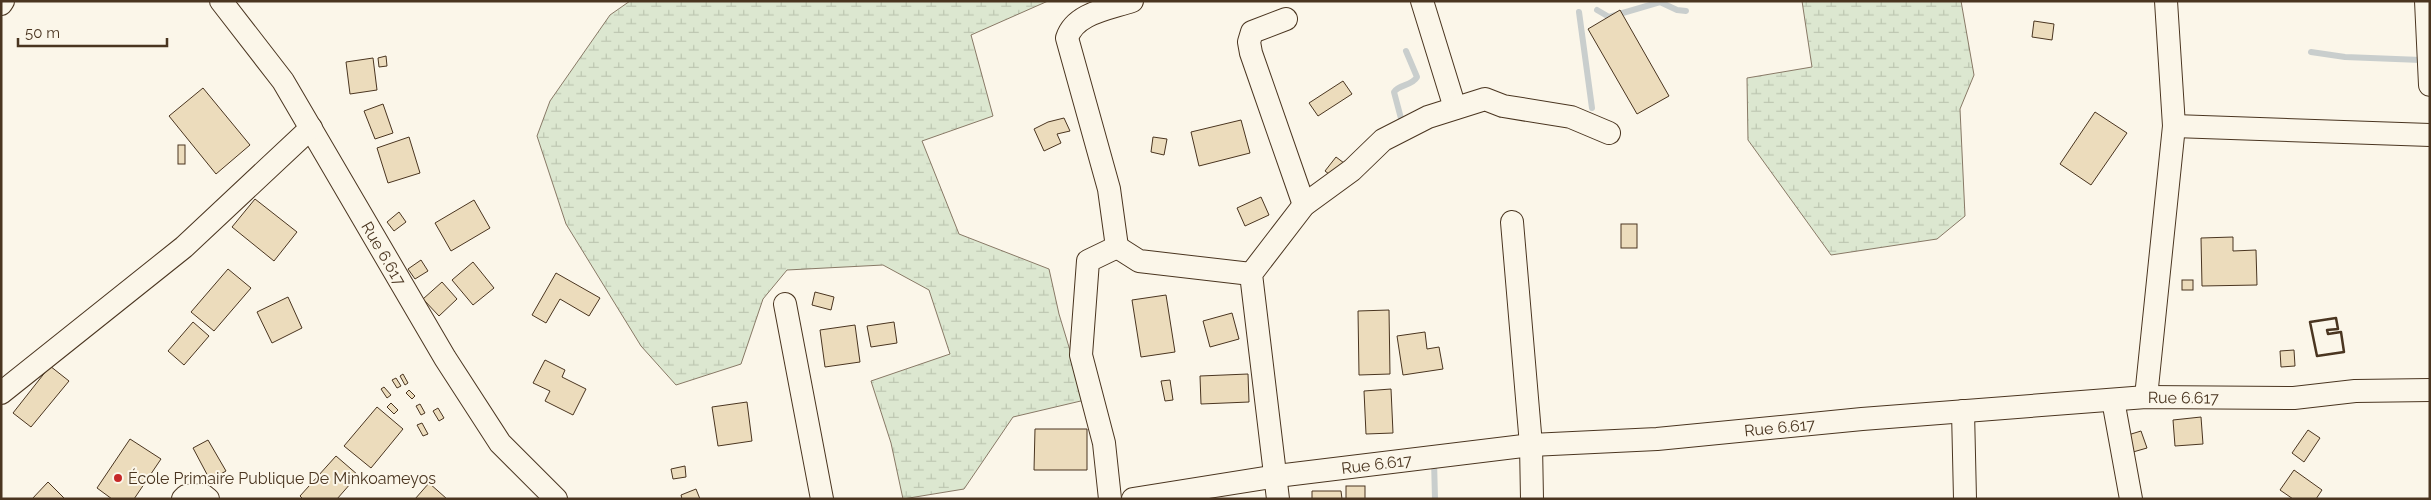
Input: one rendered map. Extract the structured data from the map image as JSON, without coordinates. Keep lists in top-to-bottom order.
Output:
{
  "streets": {
    "street": ["Rue 6.617"]
  },
  "places": ["École Primaire Publique De Minkoameyos"],
  "scale_bar": "50 m"
}
